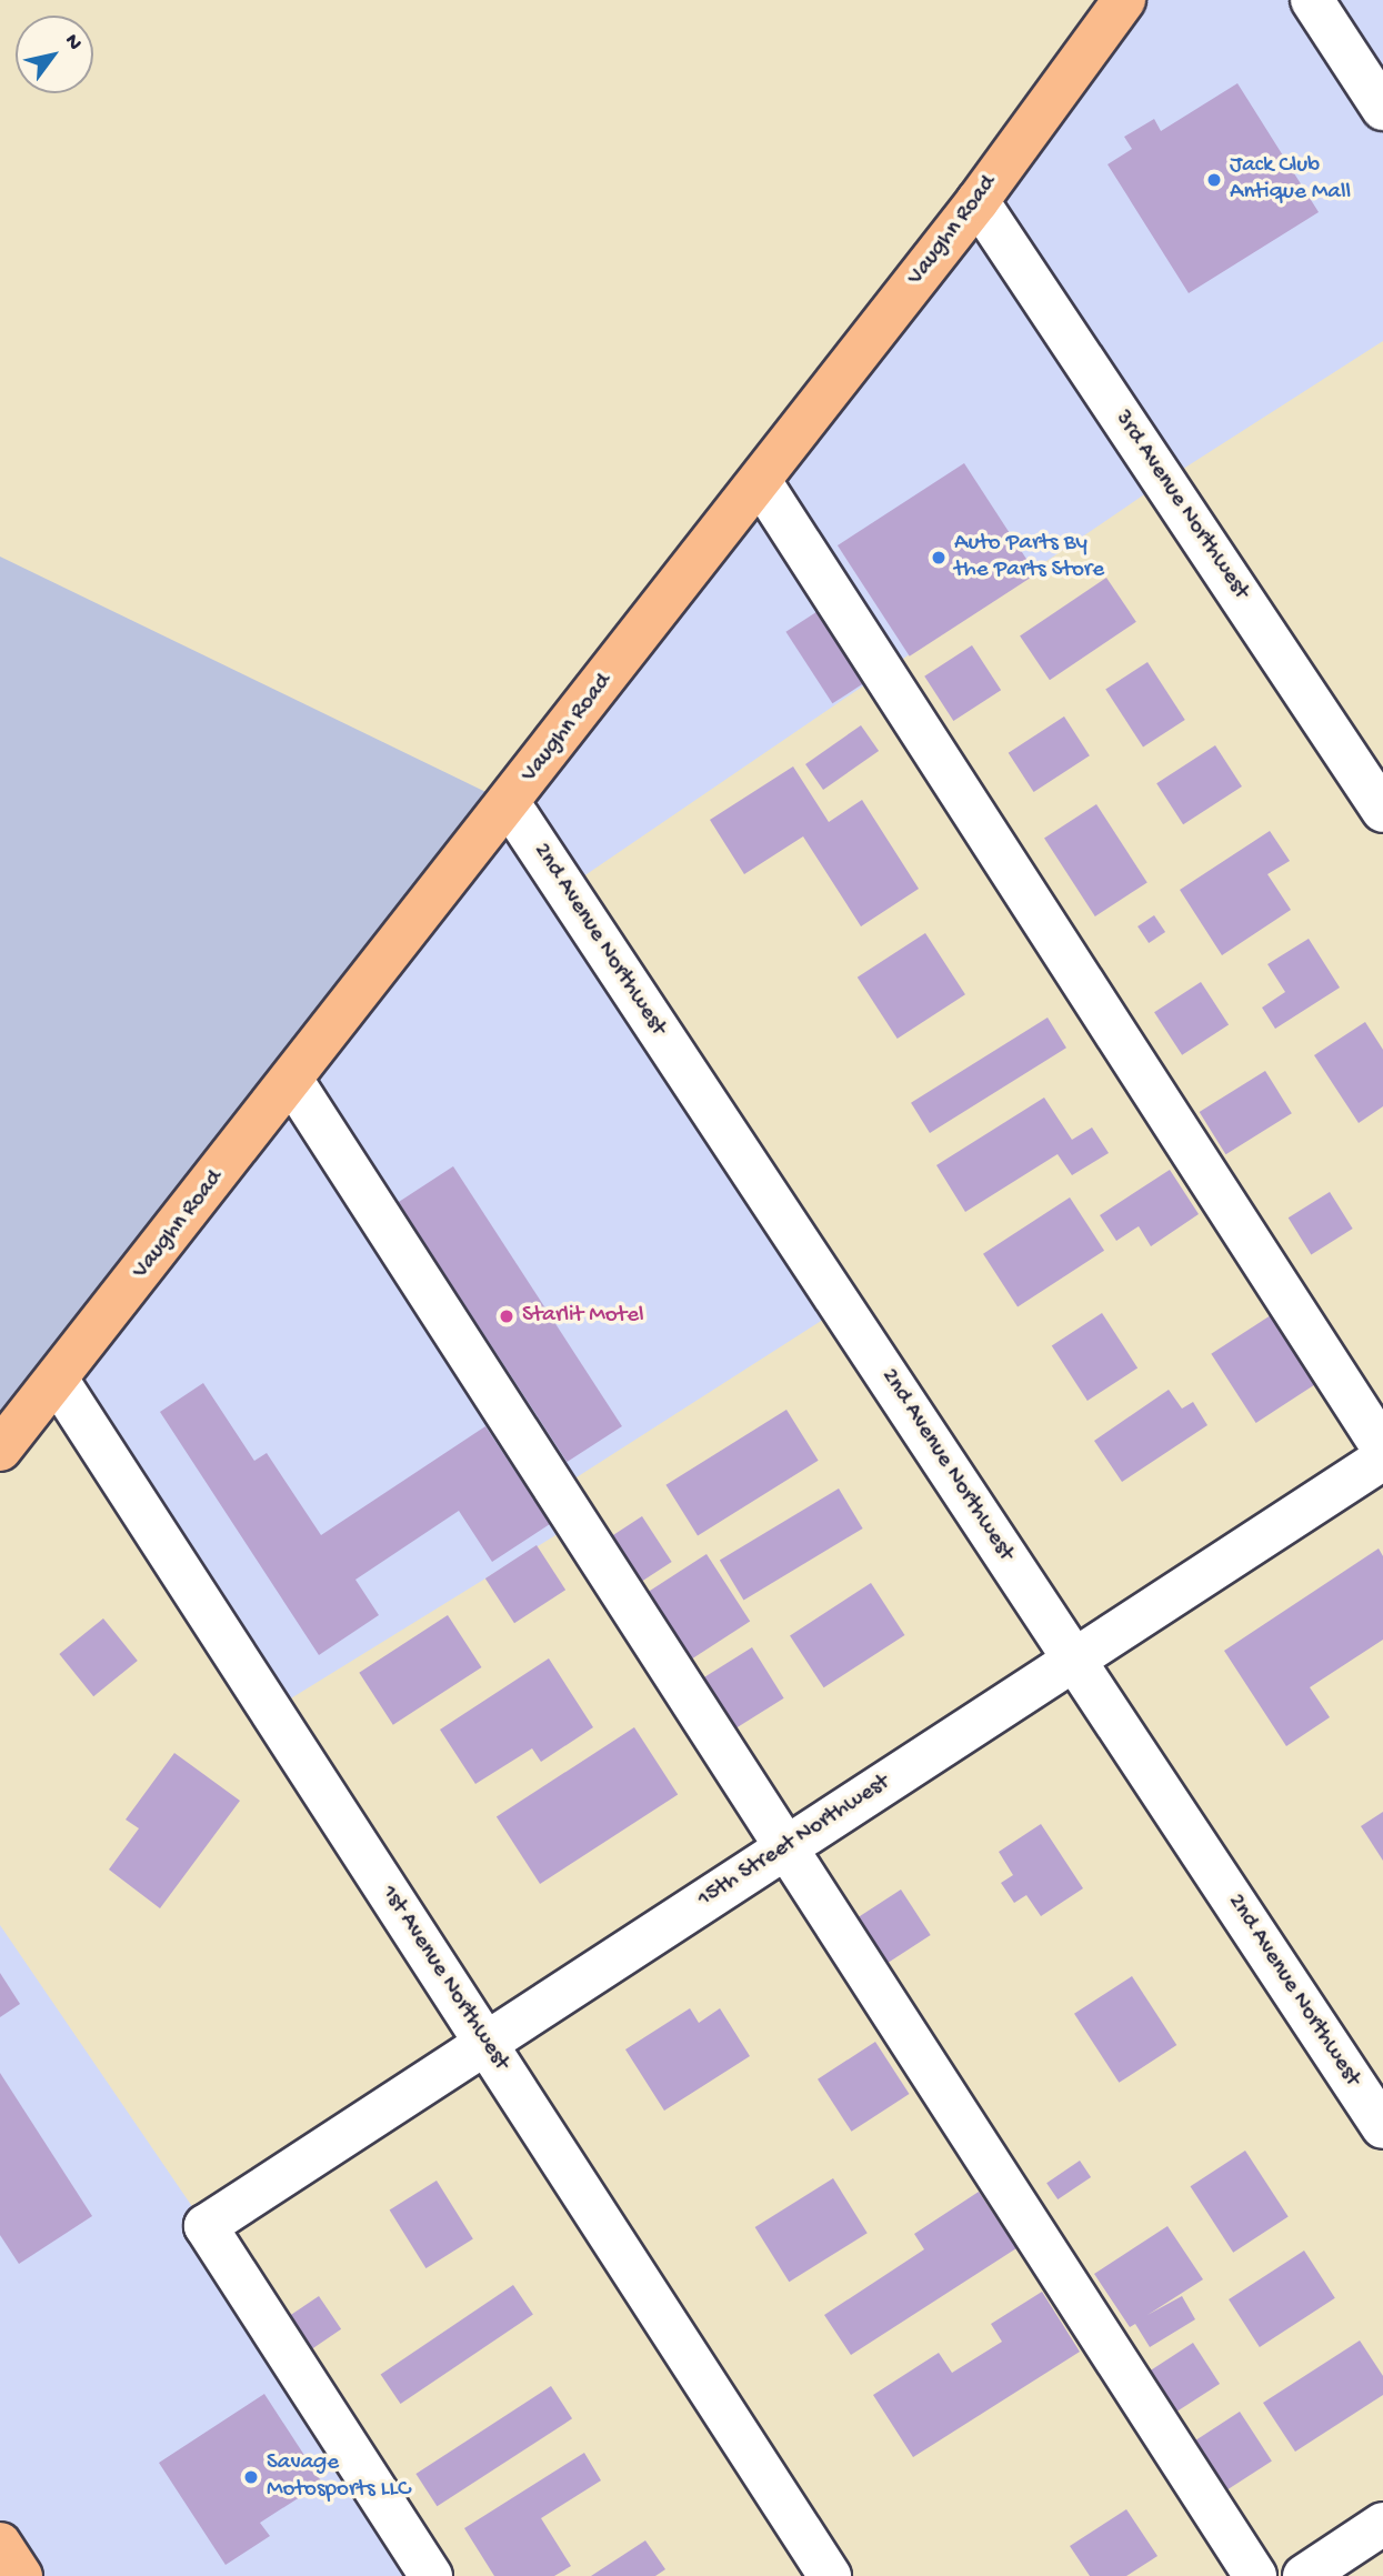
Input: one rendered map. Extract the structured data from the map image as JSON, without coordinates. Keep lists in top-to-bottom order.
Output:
{
  "streets": {
    "main road": ["Vaughn Road"],
    "street": [
      "3rd Avenue Northwest",
      "2nd Avenue Northwest",
      "15th Street Northwest",
      "1st Avenue Northwest"
    ]
  },
  "crossings": [
    ["Vaughn Road", "3rd Avenue Northwest"],
    ["Vaughn Road", "2nd Avenue Northwest"],
    ["Vaughn Road", "1st Avenue Northwest"],
    ["2nd Avenue Northwest", "15th Street Northwest"],
    ["15th Street Northwest", "1st Avenue Northwest"]
  ],
  "places": [
    "Jack Club Antique Mall",
    "Auto Parts By the Parts Store",
    "Starlit Motel",
    "Savage Motosports LLC"
  ],
  "north": "top right"
}
